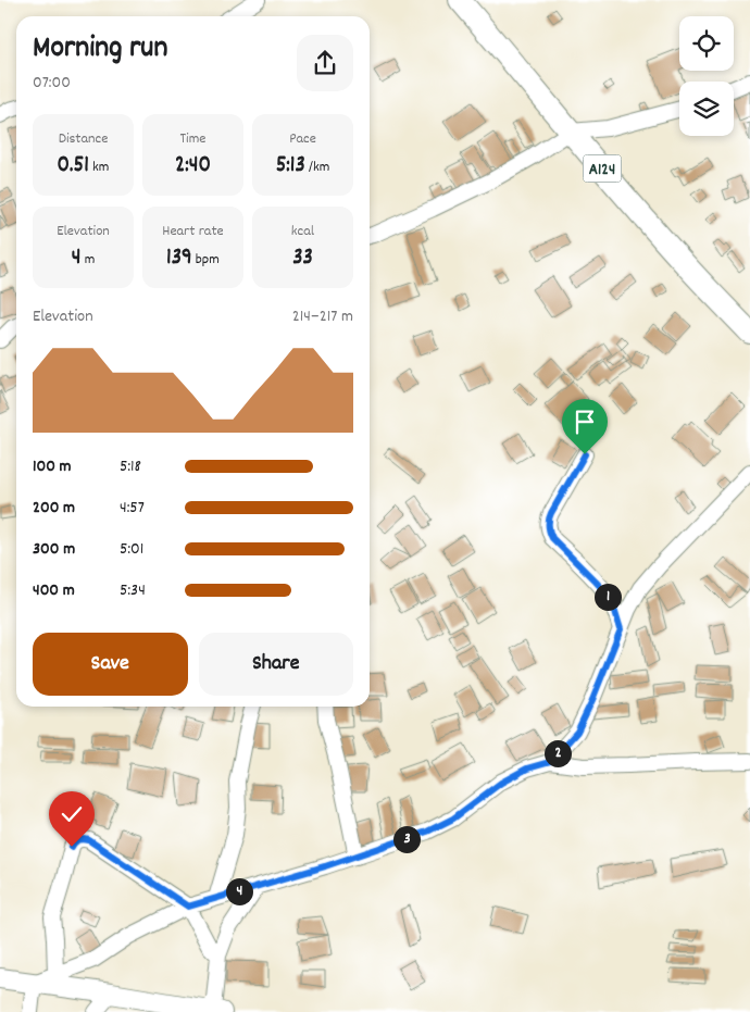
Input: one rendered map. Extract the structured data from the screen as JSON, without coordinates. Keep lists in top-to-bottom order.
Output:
{
  "streets": {
    "highway": ["A124"]
  },
  "page": {
    "heading": ["Morning run", "07:00"],
    "stats": [
      ["Distance", "0.51 km"],
      ["Time", "2:40"],
      ["Pace", "5:13 /km"],
      ["Elevation", "4 m"],
      ["Heart rate", "139 bpm"],
      ["kcal", "33"]
    ],
    "chart": ["Elevation", "214–217 m"],
    "list": [
      {
        "name": "100 m",
        "note": "5:18"
      },
      {
        "name": "200 m",
        "note": "4:57"
      },
      {
        "name": "300 m",
        "note": "5:01"
      },
      {
        "name": "400 m",
        "note": "5:34"
      }
    ],
    "pins": [
      "1",
      "2",
      "3",
      "4"
    ],
    "buttons": ["Save", "Share"]
  }
}
